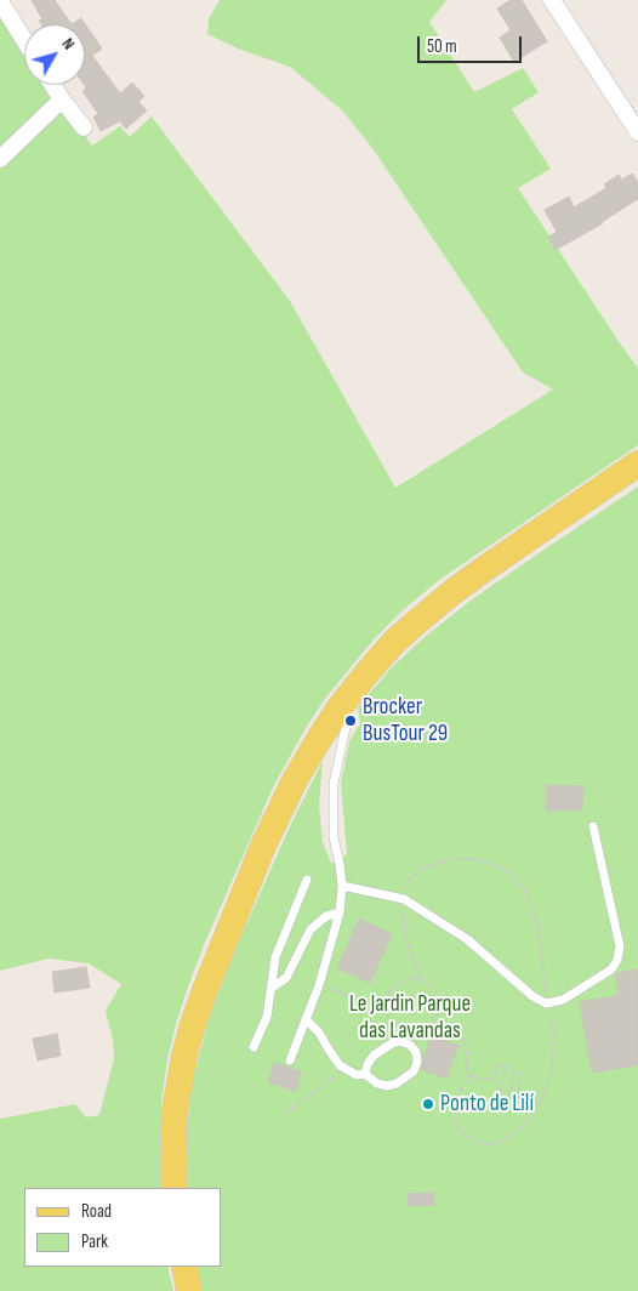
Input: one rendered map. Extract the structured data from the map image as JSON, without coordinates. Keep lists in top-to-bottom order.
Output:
{
  "parks": ["Le Jardin Parque das Lavandas"],
  "places": ["Brocker BusTour 29", "Ponto de Lilí"],
  "legend": ["Road", "Park"],
  "scale_bar": "50 m",
  "north": "top right"
}
